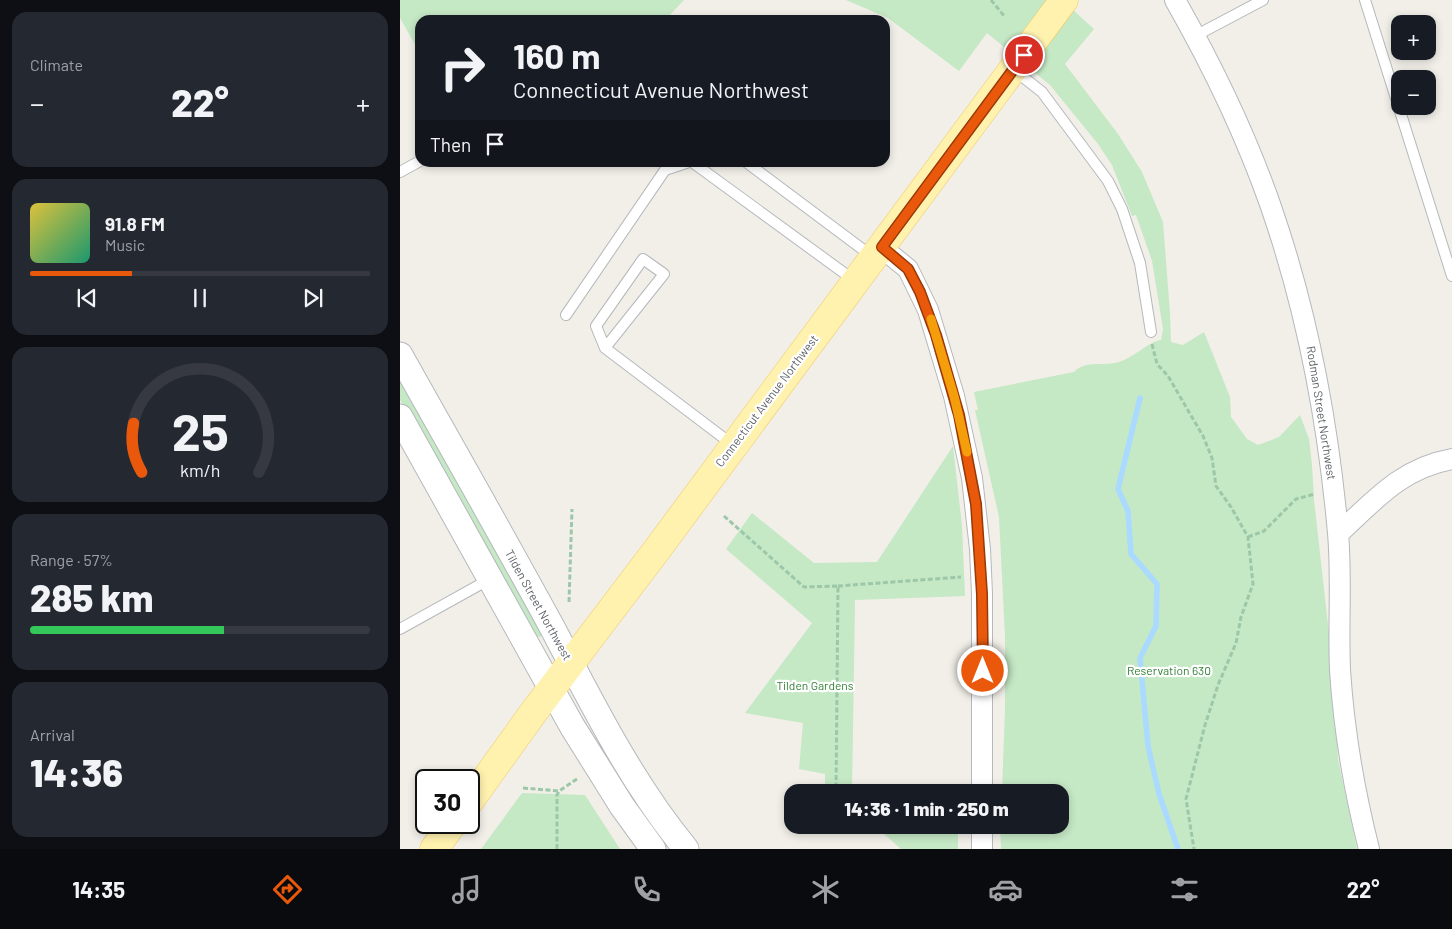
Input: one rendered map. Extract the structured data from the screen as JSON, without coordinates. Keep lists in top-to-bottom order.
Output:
{
  "streets": {
    "main road": ["Connecticut Avenue Northwest"],
    "street": ["Rodman Street Northwest", "Tilden Street Northwest"]
  },
  "crossings": [
    ["Connecticut Avenue Northwest", "Tilden Street Northwest"]
  ],
  "parks": ["Reservation 630", "Tilden Gardens"],
  "page": {
    "tile": [
      "Climate",
      ["Range · 57%", "285 km"],
      ["Arrival", "14:36"]
    ],
    "map_buttons": ["+", "−"],
    "turn": ["160 m", "Connecticut Avenue Northwest"],
    "heat": ["−", "22°", "+"],
    "then": "Then",
    "song": ["91.8 FM", "Music"],
    "limit": "30",
    "trip": "14:36 · 1 min · 250 m",
    "tabs": ["14:35", "22°"],
    "gauge": ["25", "km/h"]
  }
}
